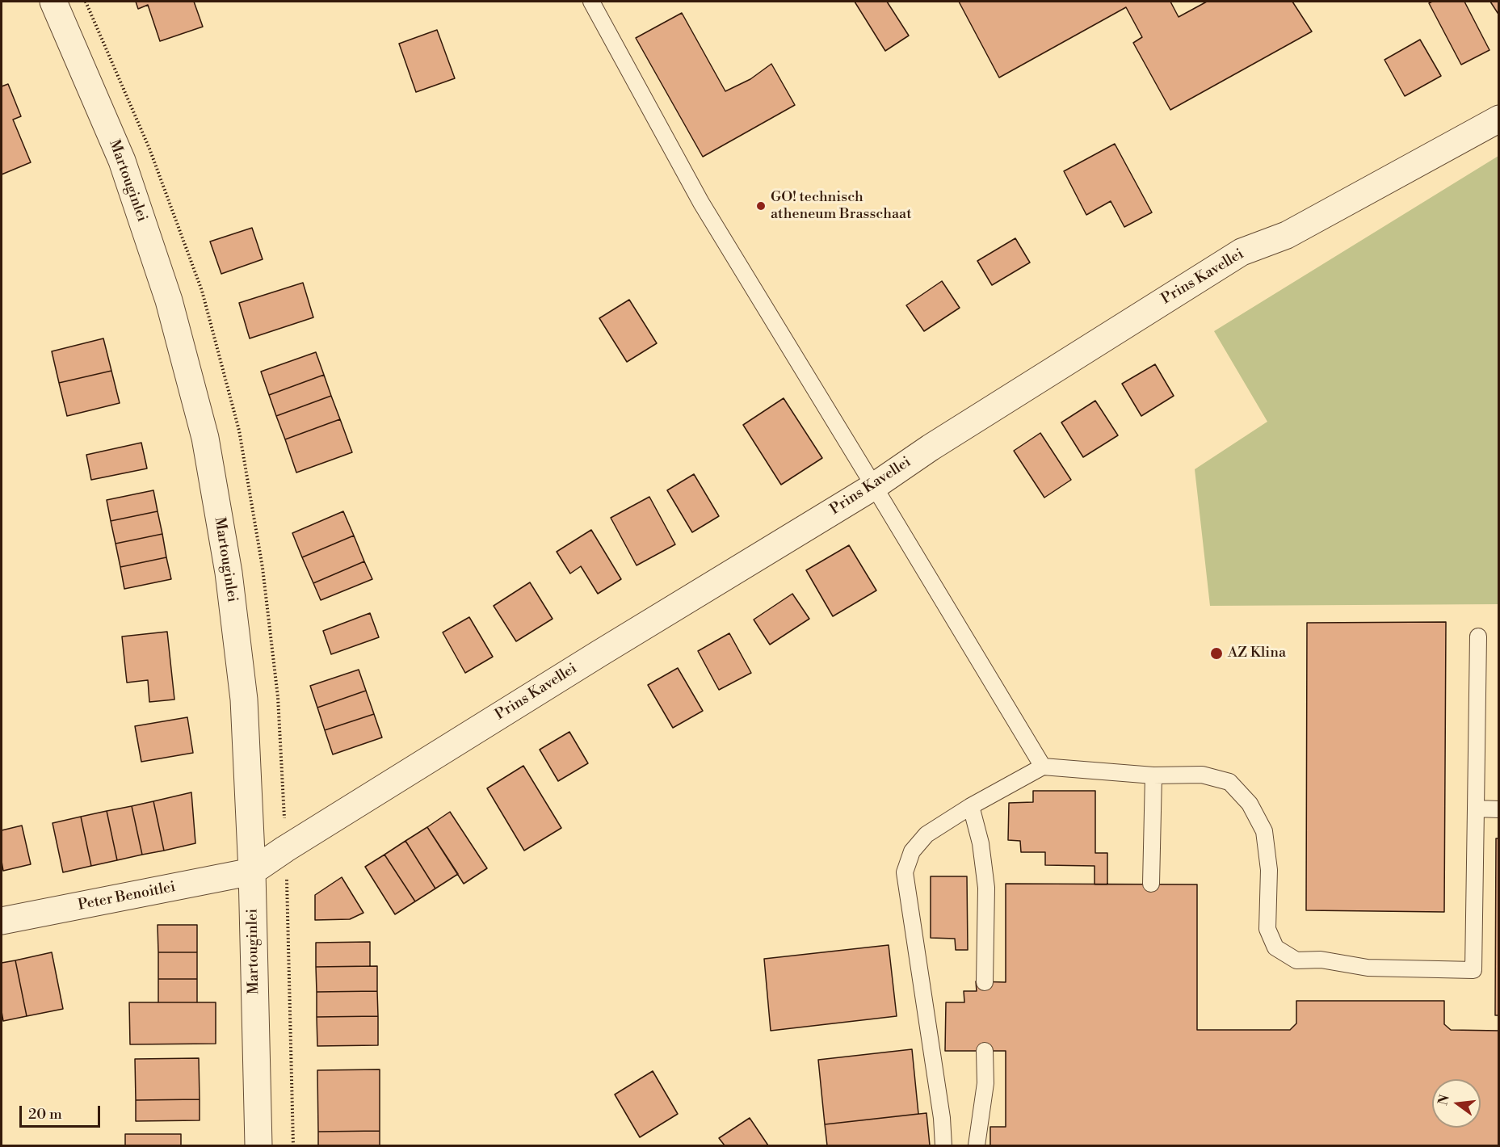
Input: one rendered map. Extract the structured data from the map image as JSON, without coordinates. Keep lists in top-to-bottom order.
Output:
{
  "streets": {
    "street": ["Martouginlei", "Prins Kavellei", "Peter Benoitlei"]
  },
  "crossings": [
    ["Martouginlei", "Prins Kavellei"],
    ["Martouginlei", "Peter Benoitlei"],
    ["Prins Kavellei", "Peter Benoitlei"]
  ],
  "places": ["GO! technisch atheneum Brasschaat", "AZ Klina"],
  "scale_bar": "20 m",
  "north": "left"
}
